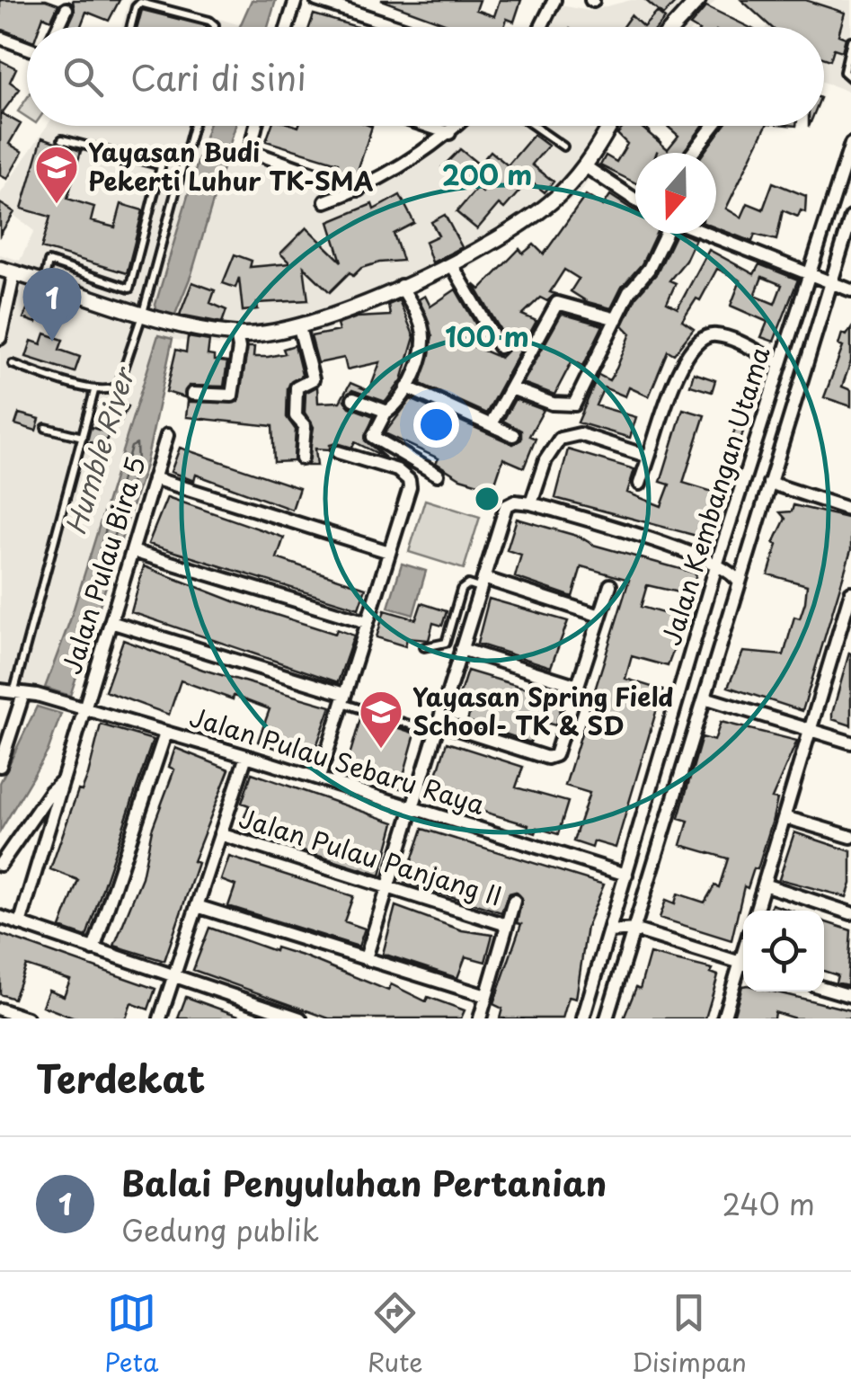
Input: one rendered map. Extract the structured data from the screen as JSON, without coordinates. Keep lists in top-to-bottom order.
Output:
{
  "streets": {
    "street": [
      "Jalan Kembangan Utama",
      "Jalan Pulau Bira 5",
      "Jalan Pulau Sebaru Raya",
      "Jalan Pulau Panjang II"
    ]
  },
  "crossings": [
    ["Jalan Kembangan Utama", "Jalan Pulau Sebaru Raya"],
    ["Jalan Pulau Bira 5", "Jalan Pulau Sebaru Raya"]
  ],
  "water": ["Humble River"],
  "places": {
    "school or university": ["Yayasan Budi Pekerti Luhur TK-SMA", "Yayasan Spring Field School- TK & SD"]
  },
  "north": "bottom",
  "page": {
    "search": "Cari di sini",
    "pins": "1",
    "heading": "Terdekat",
    "list": [
      {
        "mark": "1",
        "name": "Balai Penyuluhan Pertanian",
        "note": "Gedung publik",
        "value": "240 m"
      }
    ],
    "nav": ["Peta", "Rute", "Disimpan"]
  },
  "rings": ["200 m", "100 m"]
}
